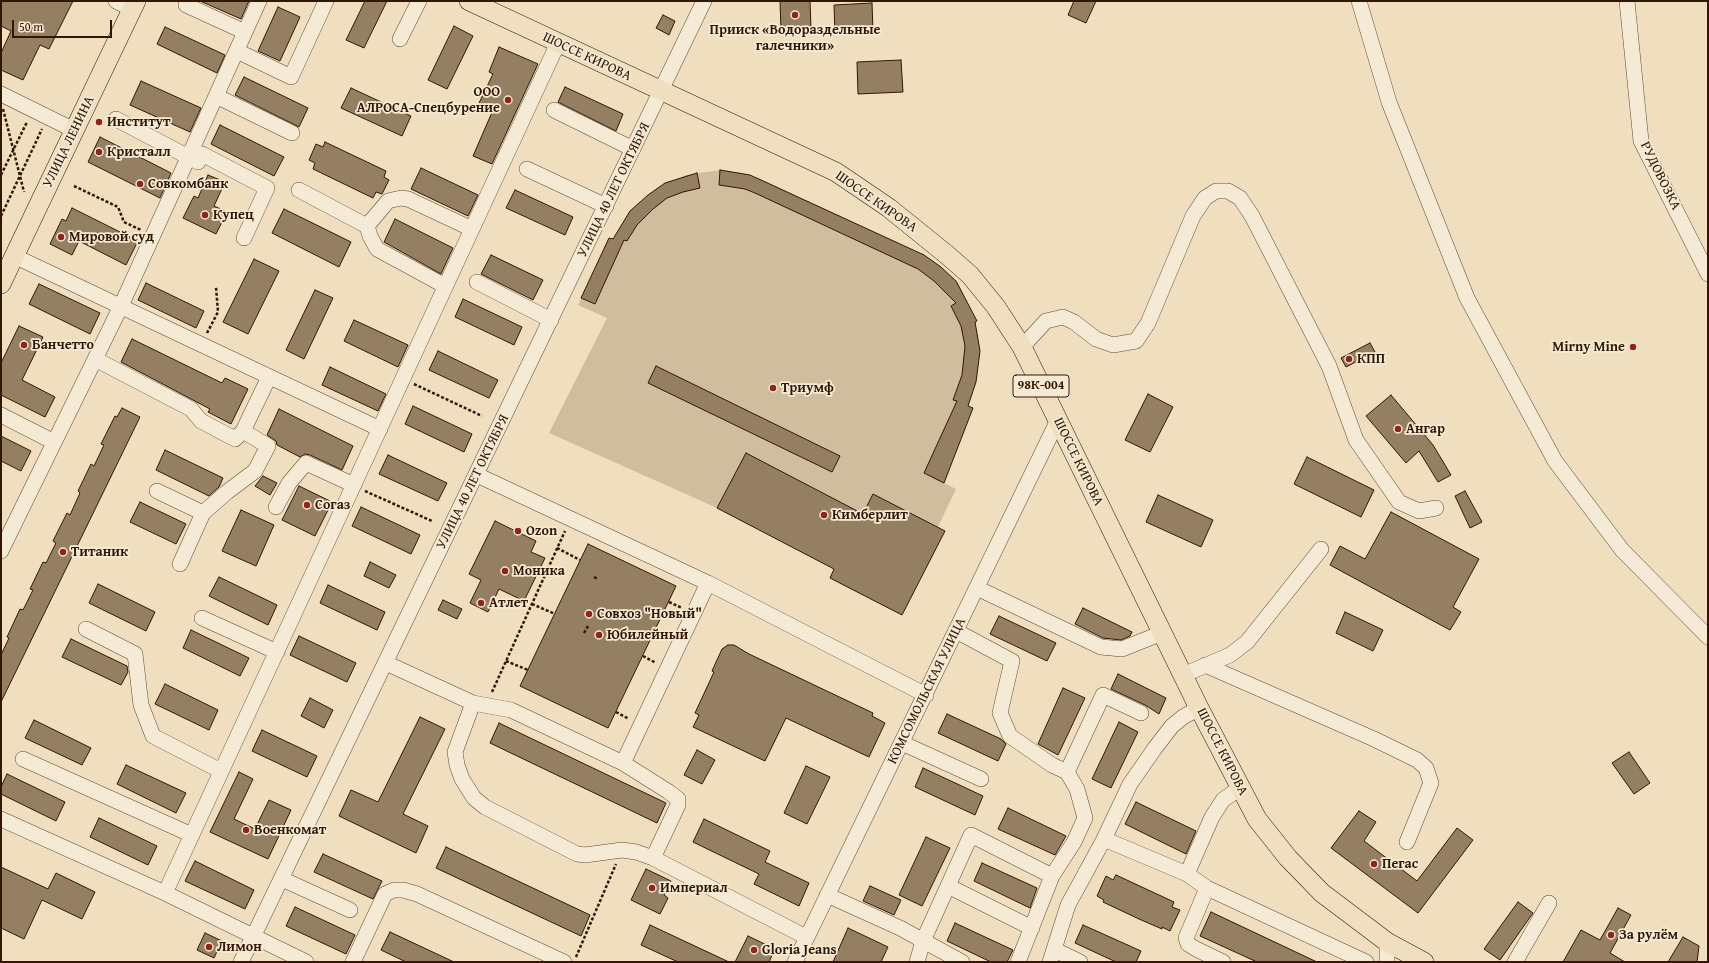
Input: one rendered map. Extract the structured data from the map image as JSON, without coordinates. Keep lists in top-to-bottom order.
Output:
{
  "streets": {
    "main road": ["ШОССЕ КИРОВА", "УЛИЦА ЛЕНИНА", "98К-004"],
    "street": ["РУДОВОЗКА", "УЛИЦА 40 ЛЕТ ОКТЯБРЯ", "КОМСОМОЛЬСКАЯ УЛИЦА"]
  },
  "crossings": [
    ["ШОССЕ КИРОВА", "УЛИЦА 40 ЛЕТ ОКТЯБРЯ"],
    ["ШОССЕ КИРОВА", "КОМСОМОЛЬСКАЯ УЛИЦА"]
  ],
  "places": [
    "Прииск «Водораздельные галечники»",
    "ООО АЛРОСА-Спецбурение",
    "Институт",
    "Кристалл",
    "Совкомбанк",
    "Купец",
    "Мировой суд",
    "Банчетто",
    "Mirny Mine",
    "КПП",
    "Триумф",
    "Ангар",
    "Согаз",
    "Кимберлит",
    "Ozon",
    "Титаник",
    "Моника",
    "Атлет",
    "Совхоз \"Новый\"",
    "Юбилейный",
    "Военкомат",
    "Пегас",
    "Империал",
    "За рулём",
    "Лимон",
    "Gloria Jeans"
  ],
  "scale_bar": "50 m"
}
